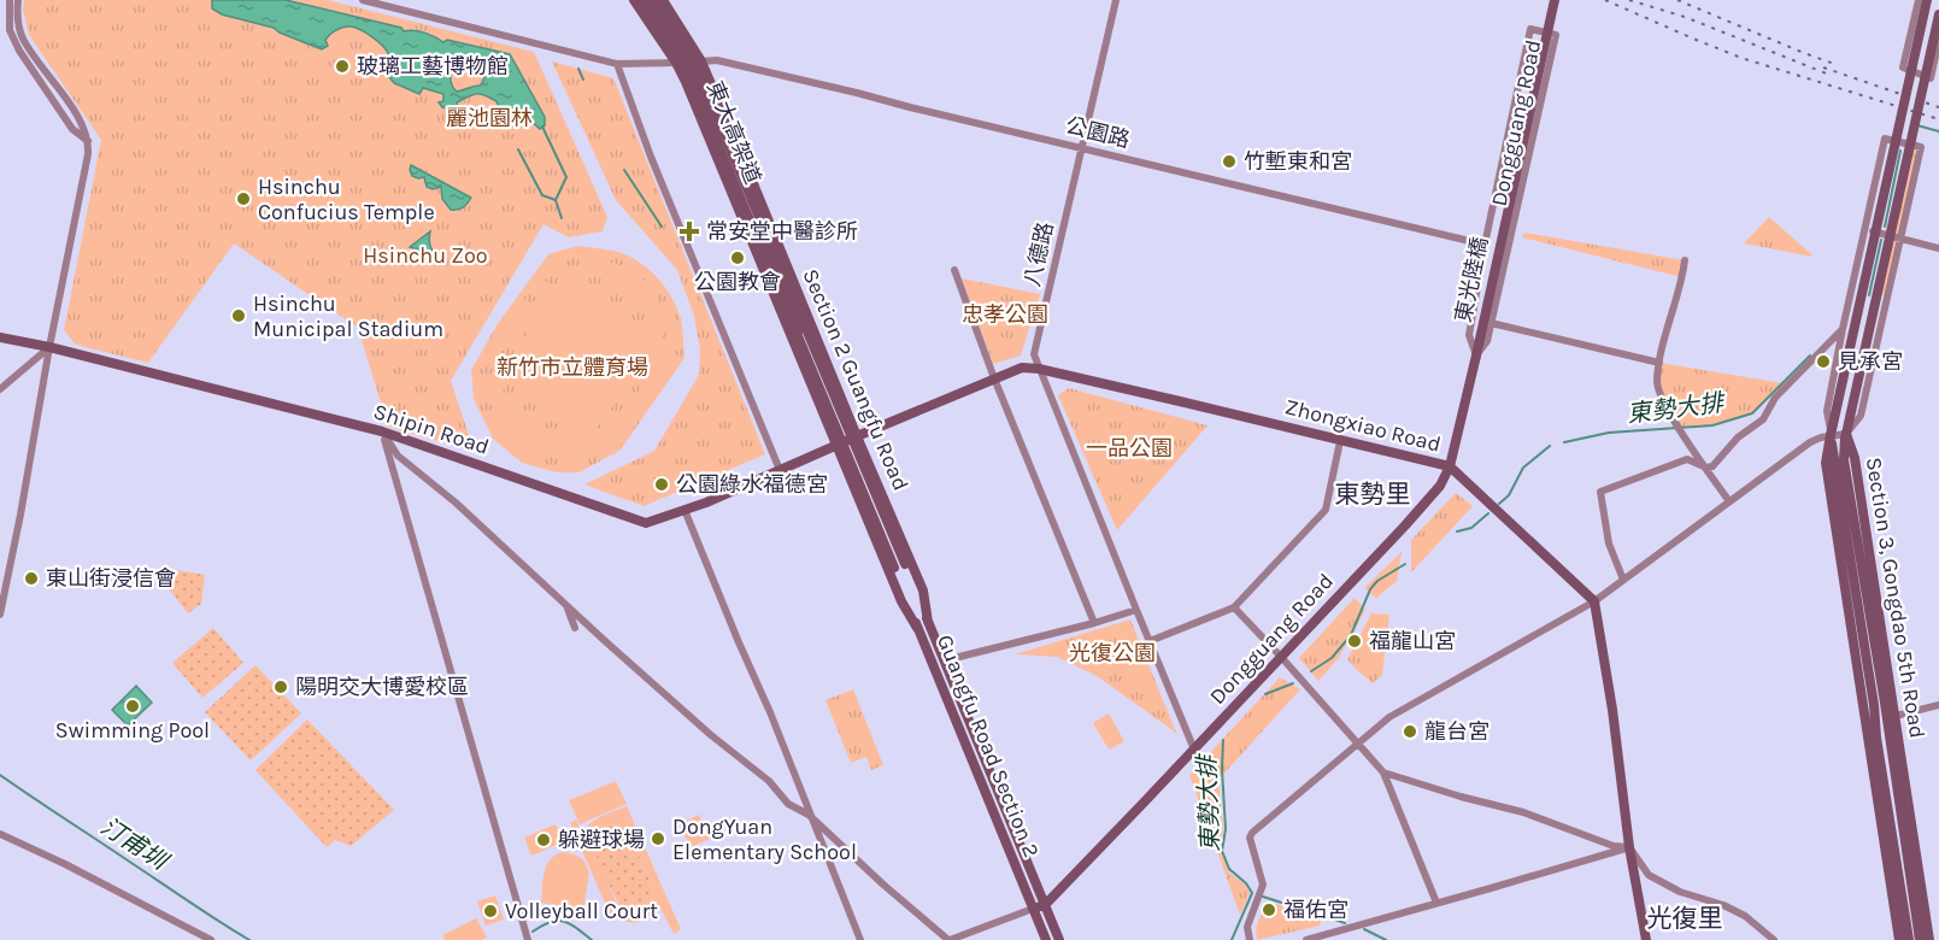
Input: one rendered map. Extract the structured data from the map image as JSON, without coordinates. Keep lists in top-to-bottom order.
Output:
{
  "streets": {
    "street": [
      "Dongguang Road",
      "東大高架道",
      "公園路",
      "八德路",
      "東光陸橋",
      "Section 2 Guangfu Road",
      "Zhongxiao Road",
      "Shipin Road",
      "Section 3, Gongdao 5th Road",
      "Guangfu Road Section 2"
    ]
  },
  "crossings": [
    ["Dongguang Road", "公園路"],
    ["Dongguang Road", "八德路"],
    ["Dongguang Road", "東光陸橋"],
    ["Dongguang Road", "Zhongxiao Road"],
    ["Dongguang Road", "Guangfu Road Section 2"],
    ["東大高架道", "Guangfu Road Section 2"],
    ["公園路", "八德路"],
    ["公園路", "Section 2 Guangfu Road"],
    ["八德路", "Zhongxiao Road"],
    ["Section 2 Guangfu Road", "Zhongxiao Road"],
    ["Section 2 Guangfu Road", "Guangfu Road Section 2"],
    ["Zhongxiao Road", "Shipin Road"]
  ],
  "districts": ["東勢里", "光復里"],
  "water": ["東勢大排", "汀甫圳"],
  "parks": [
    "麗池園林",
    "Hsinchu Zoo",
    "忠孝公園",
    "新竹市立體育場",
    "一品公園",
    "光復公園"
  ],
  "places": {
    "other": [
      "玻璃工藝博物館",
      "竹塹東和宮",
      "Hsinchu Confucius Temple",
      "公園教會",
      "Hsinchu Municipal Stadium",
      "見承宮",
      "公園綠水福德宮",
      "東山街浸信會",
      "福龍山宮",
      "陽明交大博愛校區",
      "Swimming Pool",
      "龍台宮",
      "DongYuan Elementary School",
      "躲避球場",
      "福佑宮",
      "Volleyball Court"
    ],
    "health": ["常安堂中醫診所"]
  }
}
